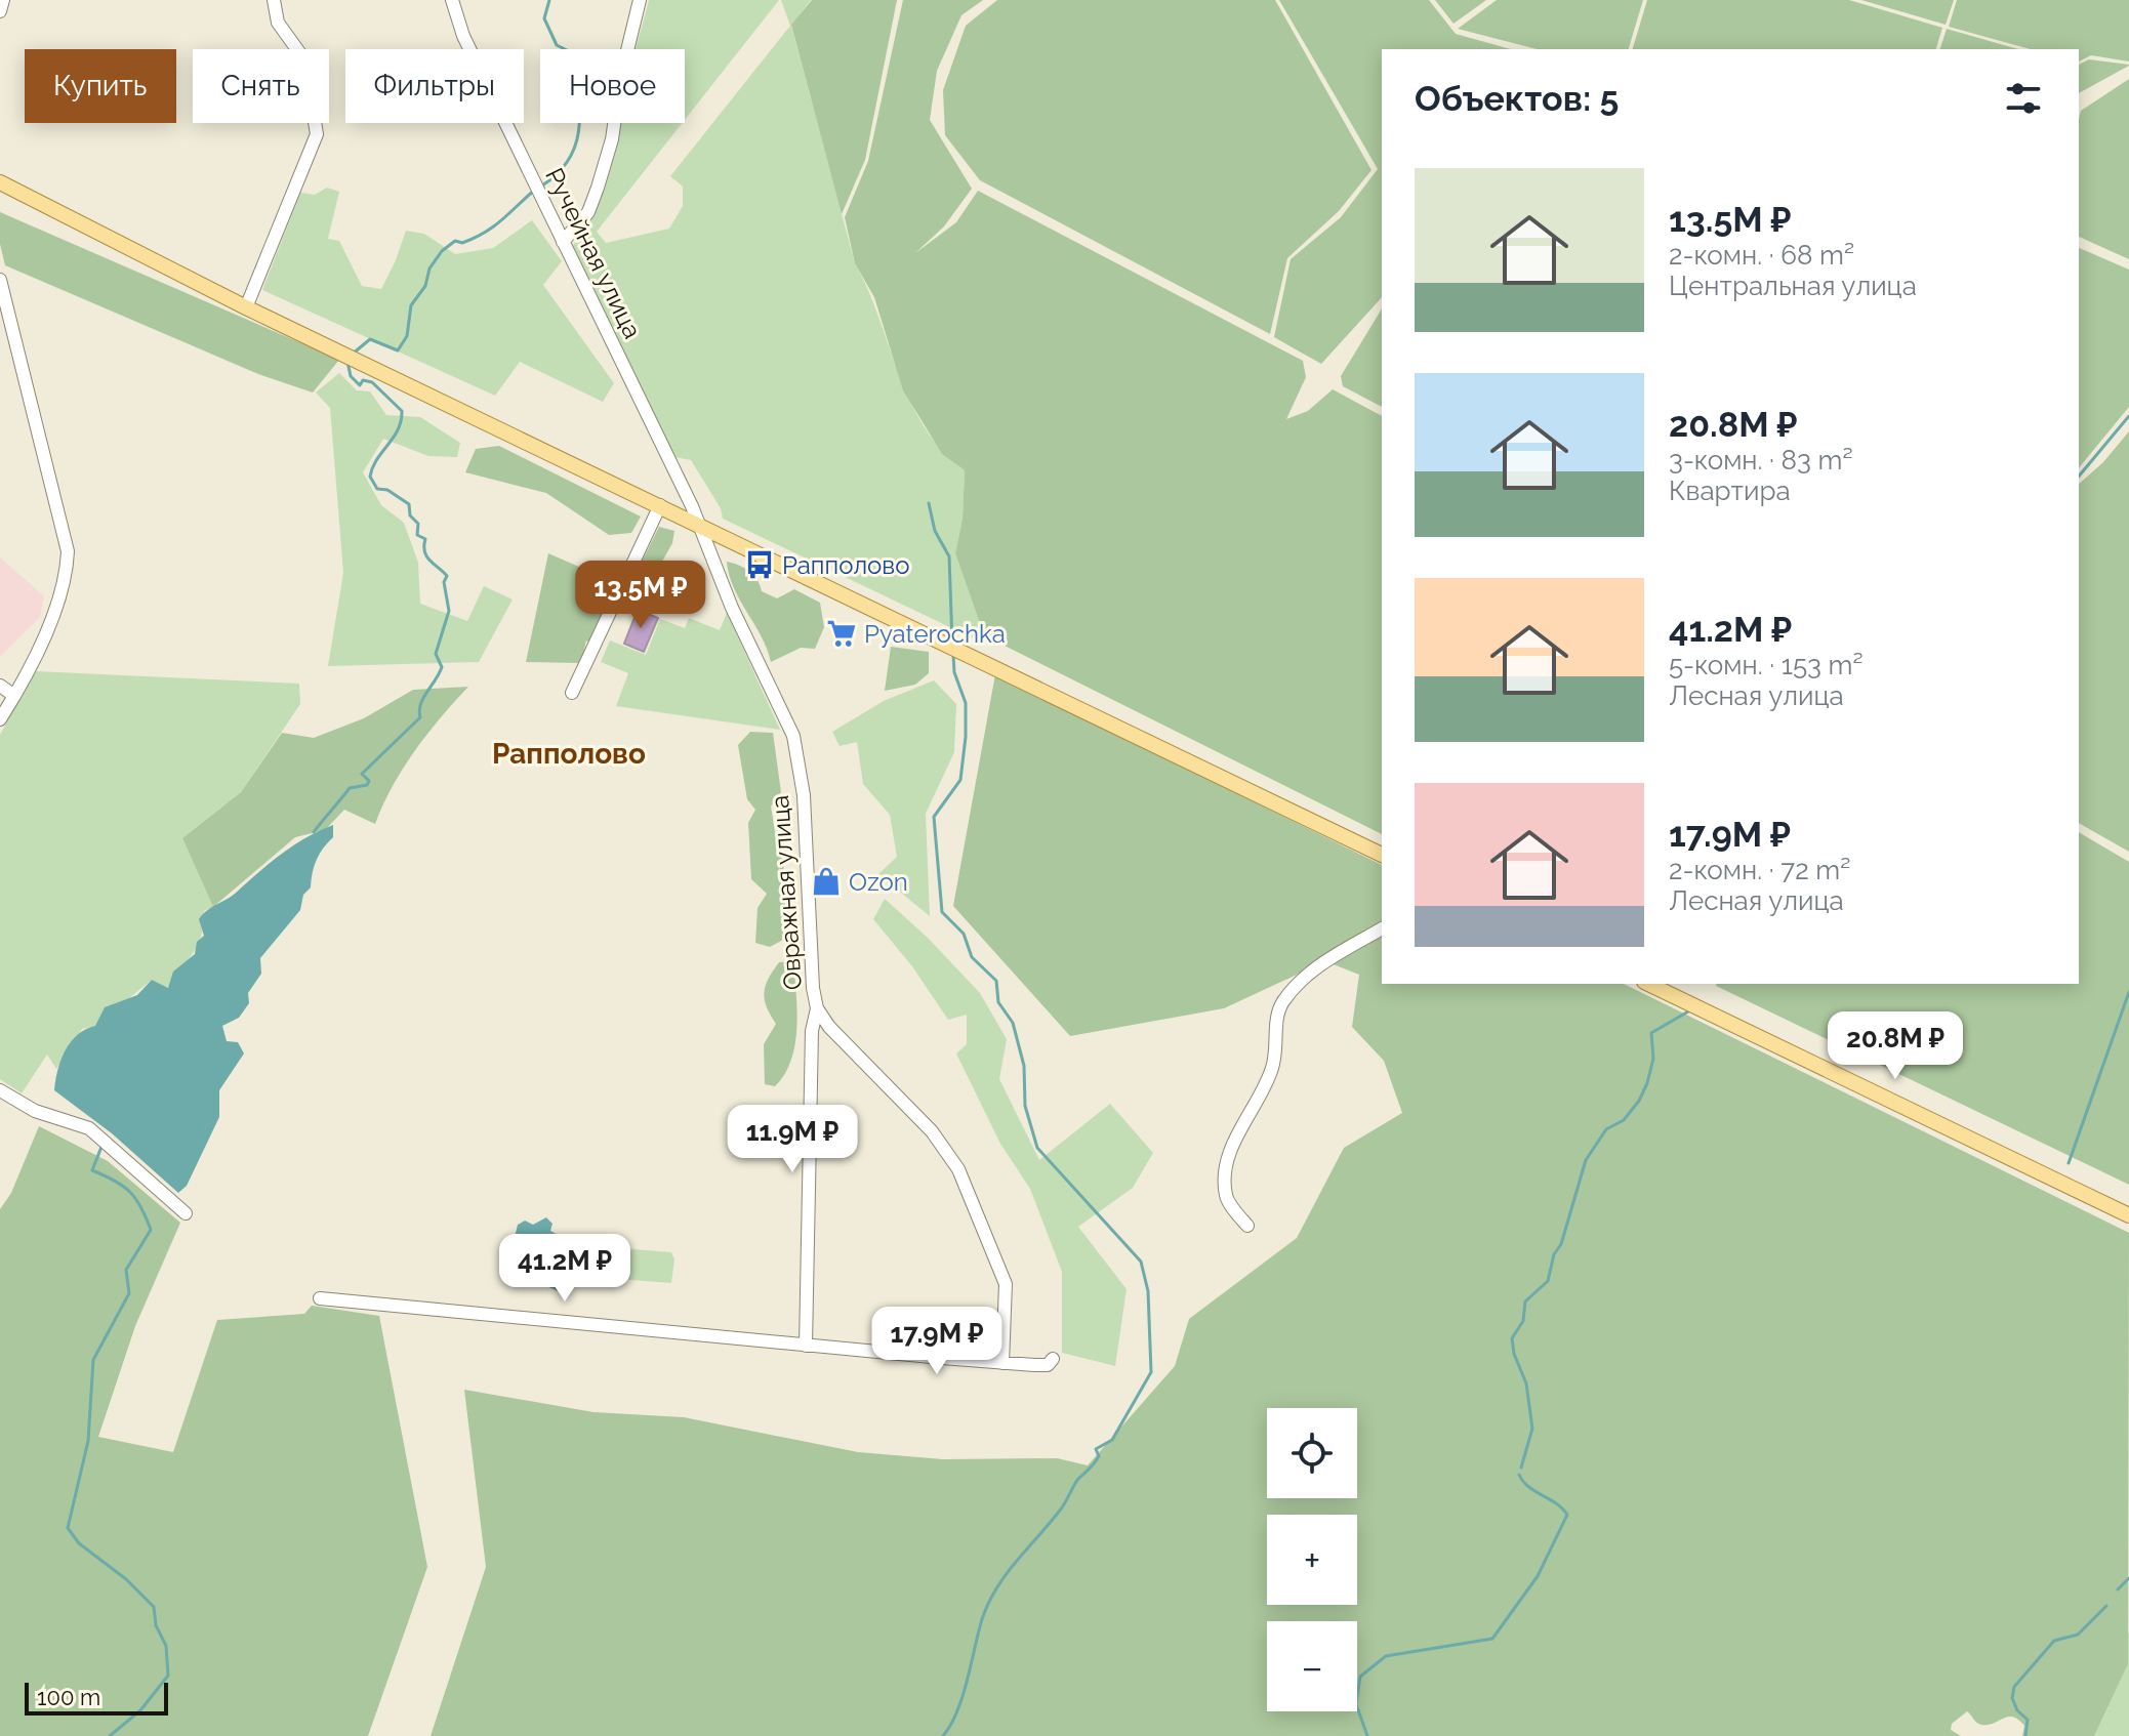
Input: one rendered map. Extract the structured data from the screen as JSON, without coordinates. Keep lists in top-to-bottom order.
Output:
{
  "streets": {
    "street": ["Ручейная улица", "Овражная улица"]
  },
  "crossings": [
    ["Ручейная улица", "Овражная улица"]
  ],
  "districts": ["Рапполово"],
  "places": {
    "bus stop": ["Рапполово"],
    "supermarket": ["Pyaterochka"],
    "shop": ["Ozon"]
  },
  "scale_bar": "100 m",
  "page": {
    "chip": [
      "Купить",
      "Снять",
      "Фильтры",
      "Новое"
    ],
    "heading": "Объектов: 5",
    "list": [
      {
        "name": "13.5M ₽",
        "note": "2-комн. · 68 m² · Центральная улица"
      },
      {
        "name": "20.8M ₽",
        "note": "3-комн. · 83 m² · Квартира"
      },
      {
        "name": "41.2M ₽",
        "note": "5-комн. · 153 m² · Лесная улица"
      },
      {
        "name": "17.9M ₽",
        "note": "2-комн. · 72 m² · Лесная улица"
      }
    ],
    "price": [
      "13.5M ₽",
      "20.8M ₽",
      "11.9M ₽",
      "41.2M ₽",
      "17.9M ₽"
    ],
    "map_buttons": ["+", "−"],
    "scale": "100 m"
  }
}
